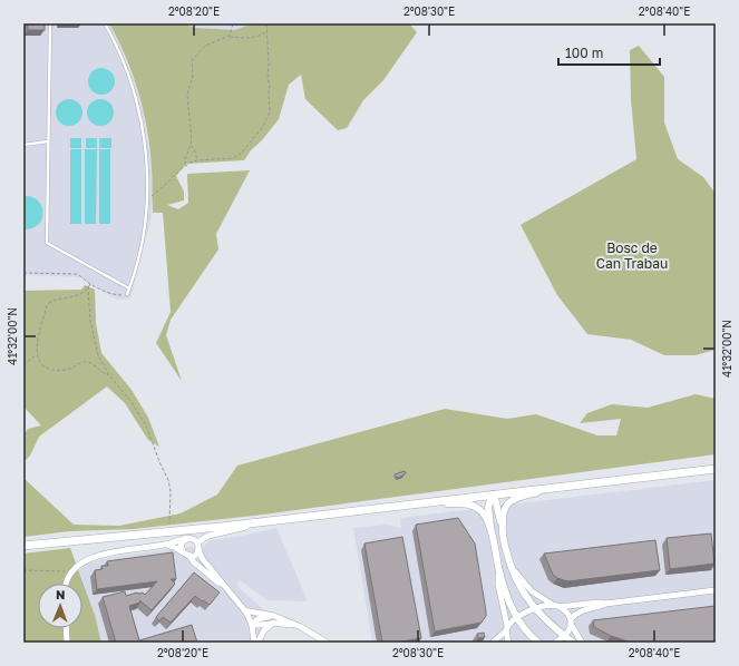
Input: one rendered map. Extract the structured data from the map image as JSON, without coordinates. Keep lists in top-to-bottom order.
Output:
{
  "parks": ["Bosc de Can Trabau"],
  "scale_bar": "100 m",
  "north": "top",
  "coordinates": [
    "2°08'20\"E",
    "2°08'30\"E",
    "2°08'40\"E",
    "41°32'00\"N"
  ]
}
